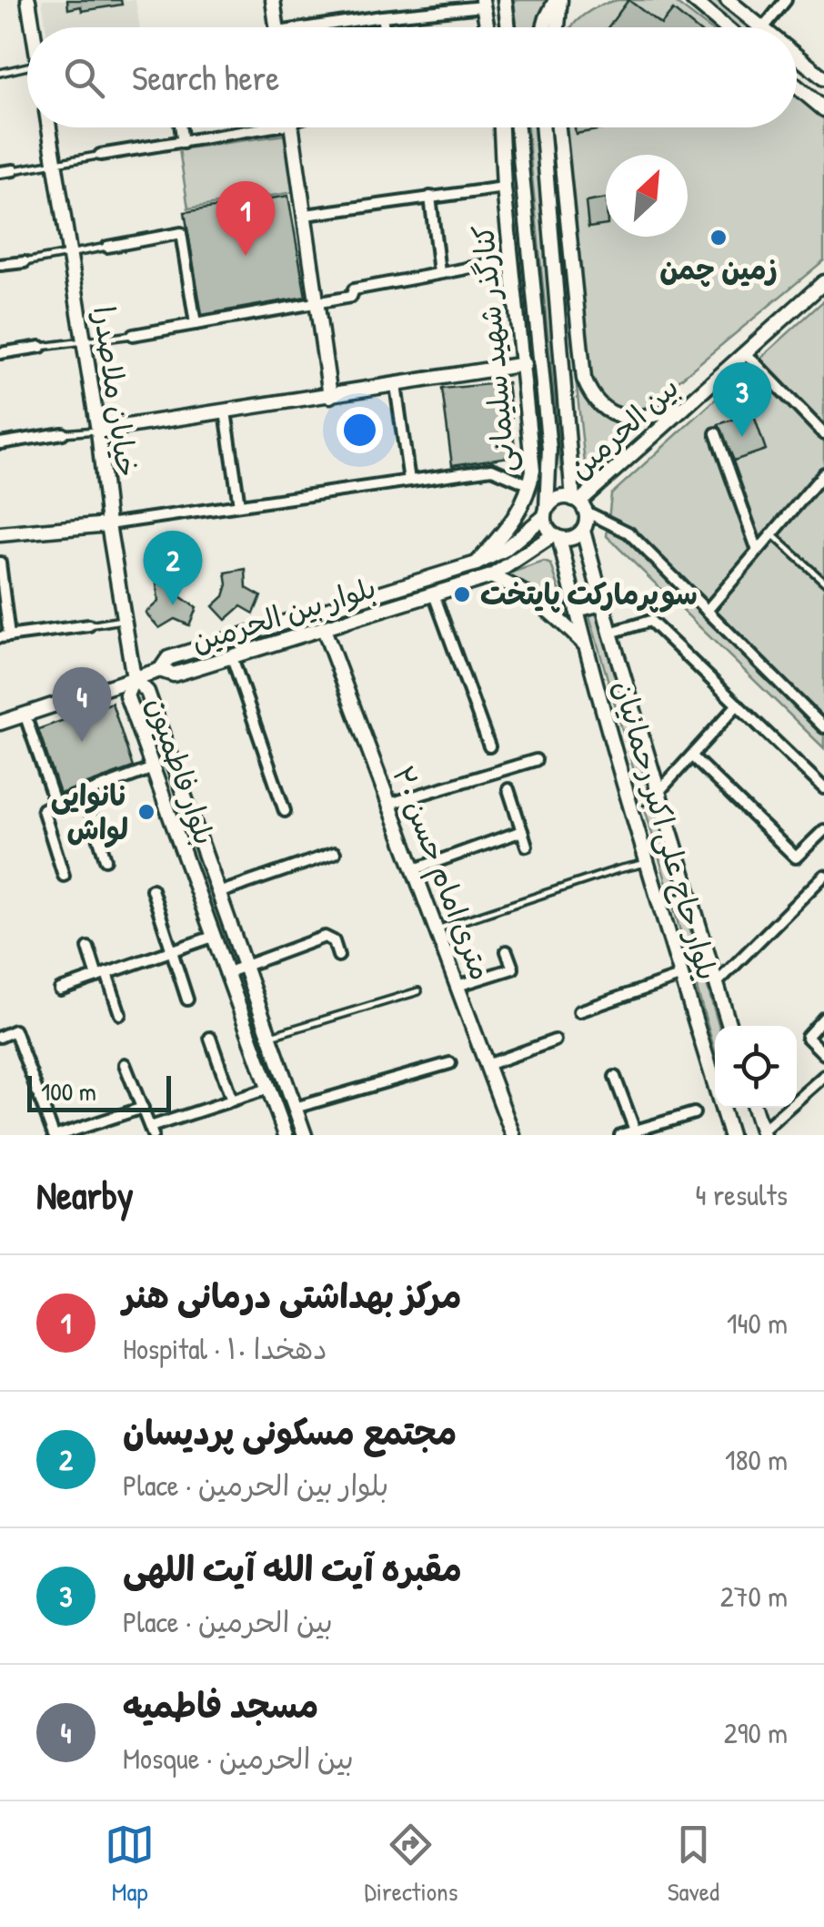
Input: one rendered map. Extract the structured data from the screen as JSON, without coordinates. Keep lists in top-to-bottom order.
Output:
{
  "streets": {
    "main road": [
      "کنارگذر شهید سلیمانی",
      "خیابان ملاصدرا",
      "بین الحرمین",
      "بلوار بین الحرمین",
      "بلوار فاطمیون",
      "بلوار حاج علی اکبر رحمانیان",
      "۲۰ متری امام حسن"
    ]
  },
  "crossings": [
    ["کنارگذر شهید سلیمانی", "بلوار بین الحرمین"],
    ["خیابان ملاصدرا", "بلوار فاطمیون"],
    ["بین الحرمین", "بلوار بین الحرمین"],
    ["بین الحرمین", "بلوار حاج علی اکبر رحمانیان"],
    ["بلوار بین الحرمین", "بلوار حاج علی اکبر رحمانیان"],
    ["بلوار بین الحرمین", "۲۰ متری امام حسن"]
  ],
  "places": ["زمین چمن", "سوپرمارکت پایتخت", "نانوایی لواش"],
  "scale_bar": "100 m",
  "north": "top right",
  "page": {
    "search": "Search here",
    "pins": [
      "1",
      "3",
      "2",
      "4"
    ],
    "scale": "100 m",
    "heading": ["Nearby", "4 results"],
    "list": [
      {
        "mark": "1",
        "name": "مرکز بهداشتی درمانی هنر",
        "note": "Hospital · دهخدا ۱۰",
        "value": "140 m"
      },
      {
        "mark": "2",
        "name": "مجتمع مسکونی پردیسان",
        "note": "Place · بلوار بین الحرمین",
        "value": "180 m"
      },
      {
        "mark": "3",
        "name": "مقبره آیت الله آیت اللهی",
        "note": "Place · بین الحرمین",
        "value": "270 m"
      },
      {
        "mark": "4",
        "name": "مسجد فاطمیه",
        "note": "Mosque · بین الحرمین",
        "value": "290 m"
      }
    ],
    "nav": ["Map", "Directions", "Saved"]
  }
}
